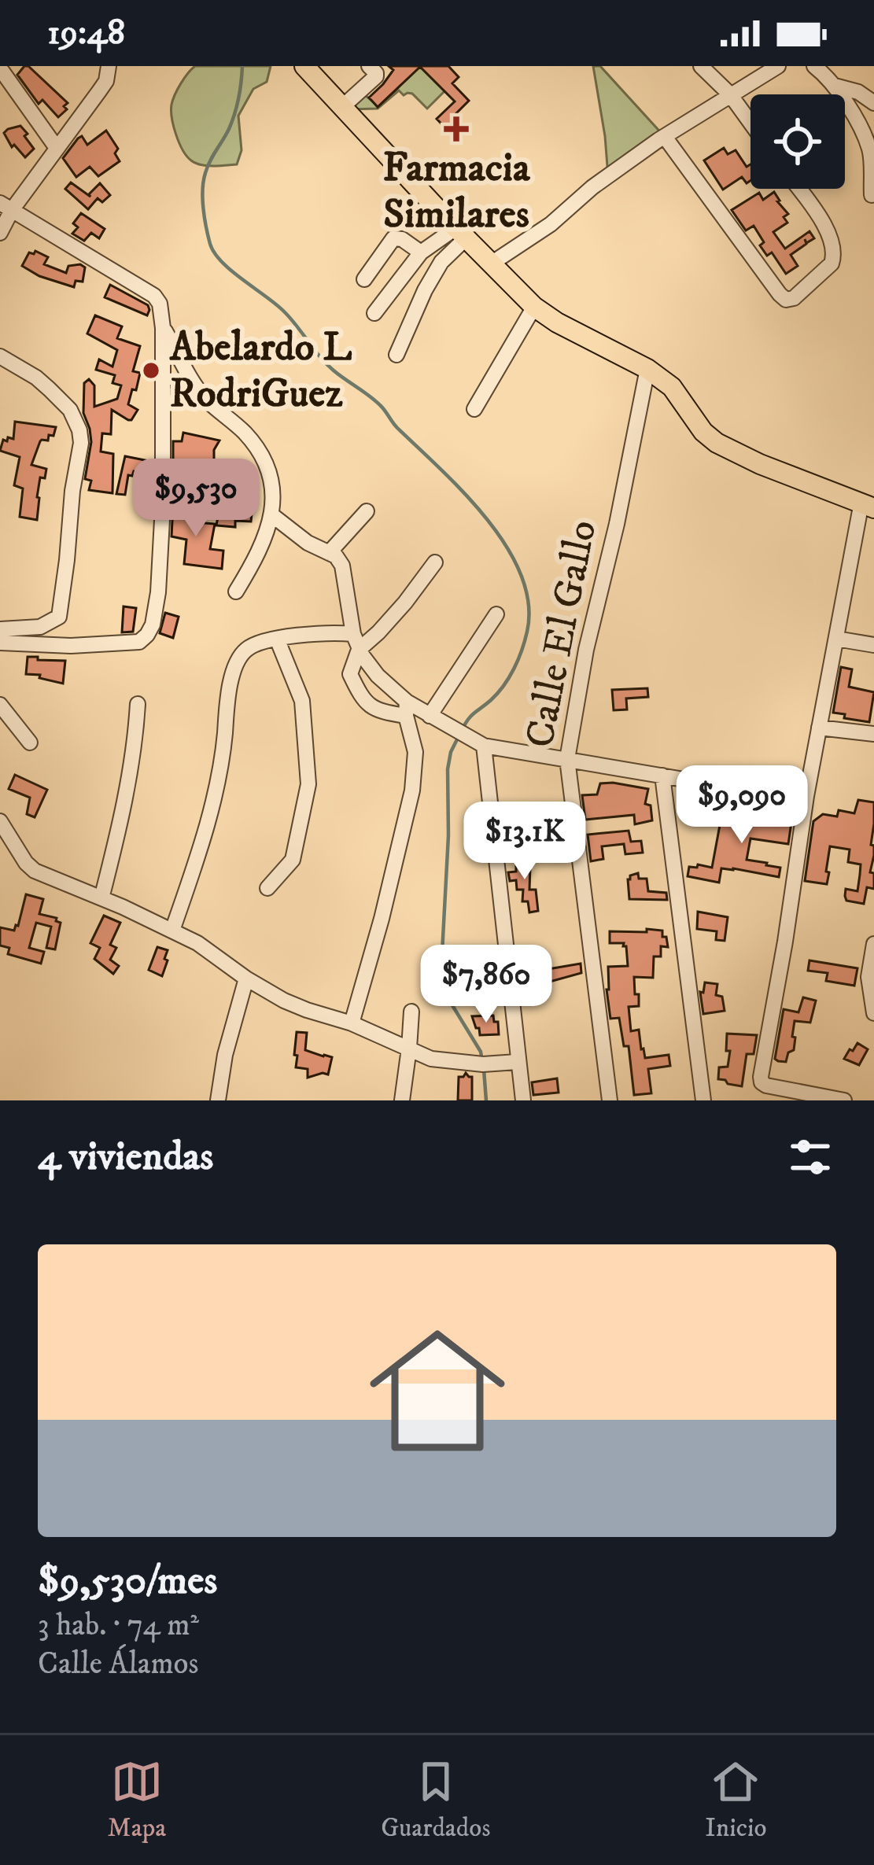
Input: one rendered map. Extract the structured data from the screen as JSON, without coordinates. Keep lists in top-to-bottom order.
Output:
{
  "streets": {
    "street": ["Calle El Gallo"]
  },
  "places": {
    "health": ["Farmacia Similares"],
    "other": ["Abelardo L RodriGuez"]
  },
  "page": {
    "status": "19:48",
    "price": [
      "$9,530",
      "$9,090",
      "$13.1K",
      "$7,860"
    ],
    "heading": "4 viviendas",
    "list": [
      {
        "name": "$9,530/mes",
        "note": "3 hab. · 74 m² · Calle Álamos"
      }
    ],
    "tabs": ["Mapa", "Guardados", "Inicio"]
  }
}
